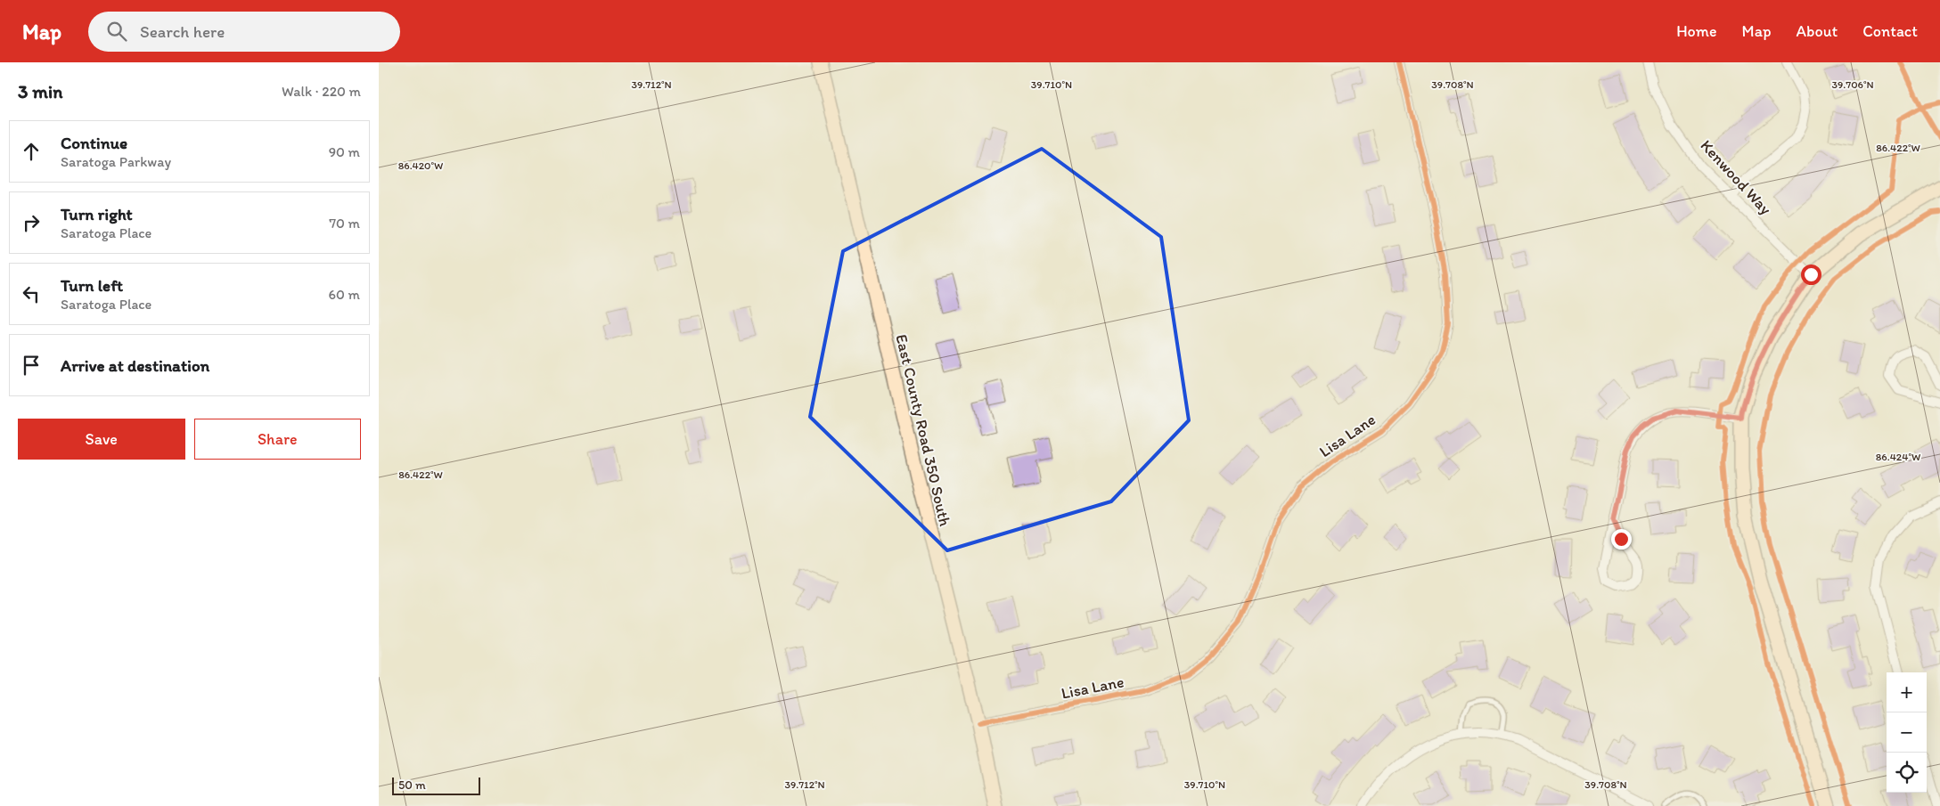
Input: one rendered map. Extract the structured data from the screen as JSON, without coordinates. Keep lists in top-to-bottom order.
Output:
{
  "streets": {
    "street": ["Kenwood Way", "East County Road 350 South", "Lisa Lane"]
  },
  "crossings": [
    ["East County Road 350 South", "Lisa Lane"]
  ],
  "scale_bar": "50 m",
  "page": {
    "header": "Map",
    "search": "Search here",
    "nav": [
      "Home",
      "Map",
      "About",
      "Contact"
    ],
    "heading": ["3 min", "Walk · 220 m"],
    "list": [
      ["Continue", "Saratoga Parkway", "90 m"],
      ["Turn right", "Saratoga Place", "70 m"],
      ["Turn left", "Saratoga Place", "60 m"],
      "Arrive at destination"
    ],
    "buttons": ["Save", "Share"],
    "map_buttons": ["+", "−"],
    "scale": "50 m"
  },
  "coordinates": [
    "39.712°N",
    "39.710°N",
    "39.708°N",
    "39.706°N",
    "86.422°W",
    "86.420°W",
    "86.424°W"
  ]
}
